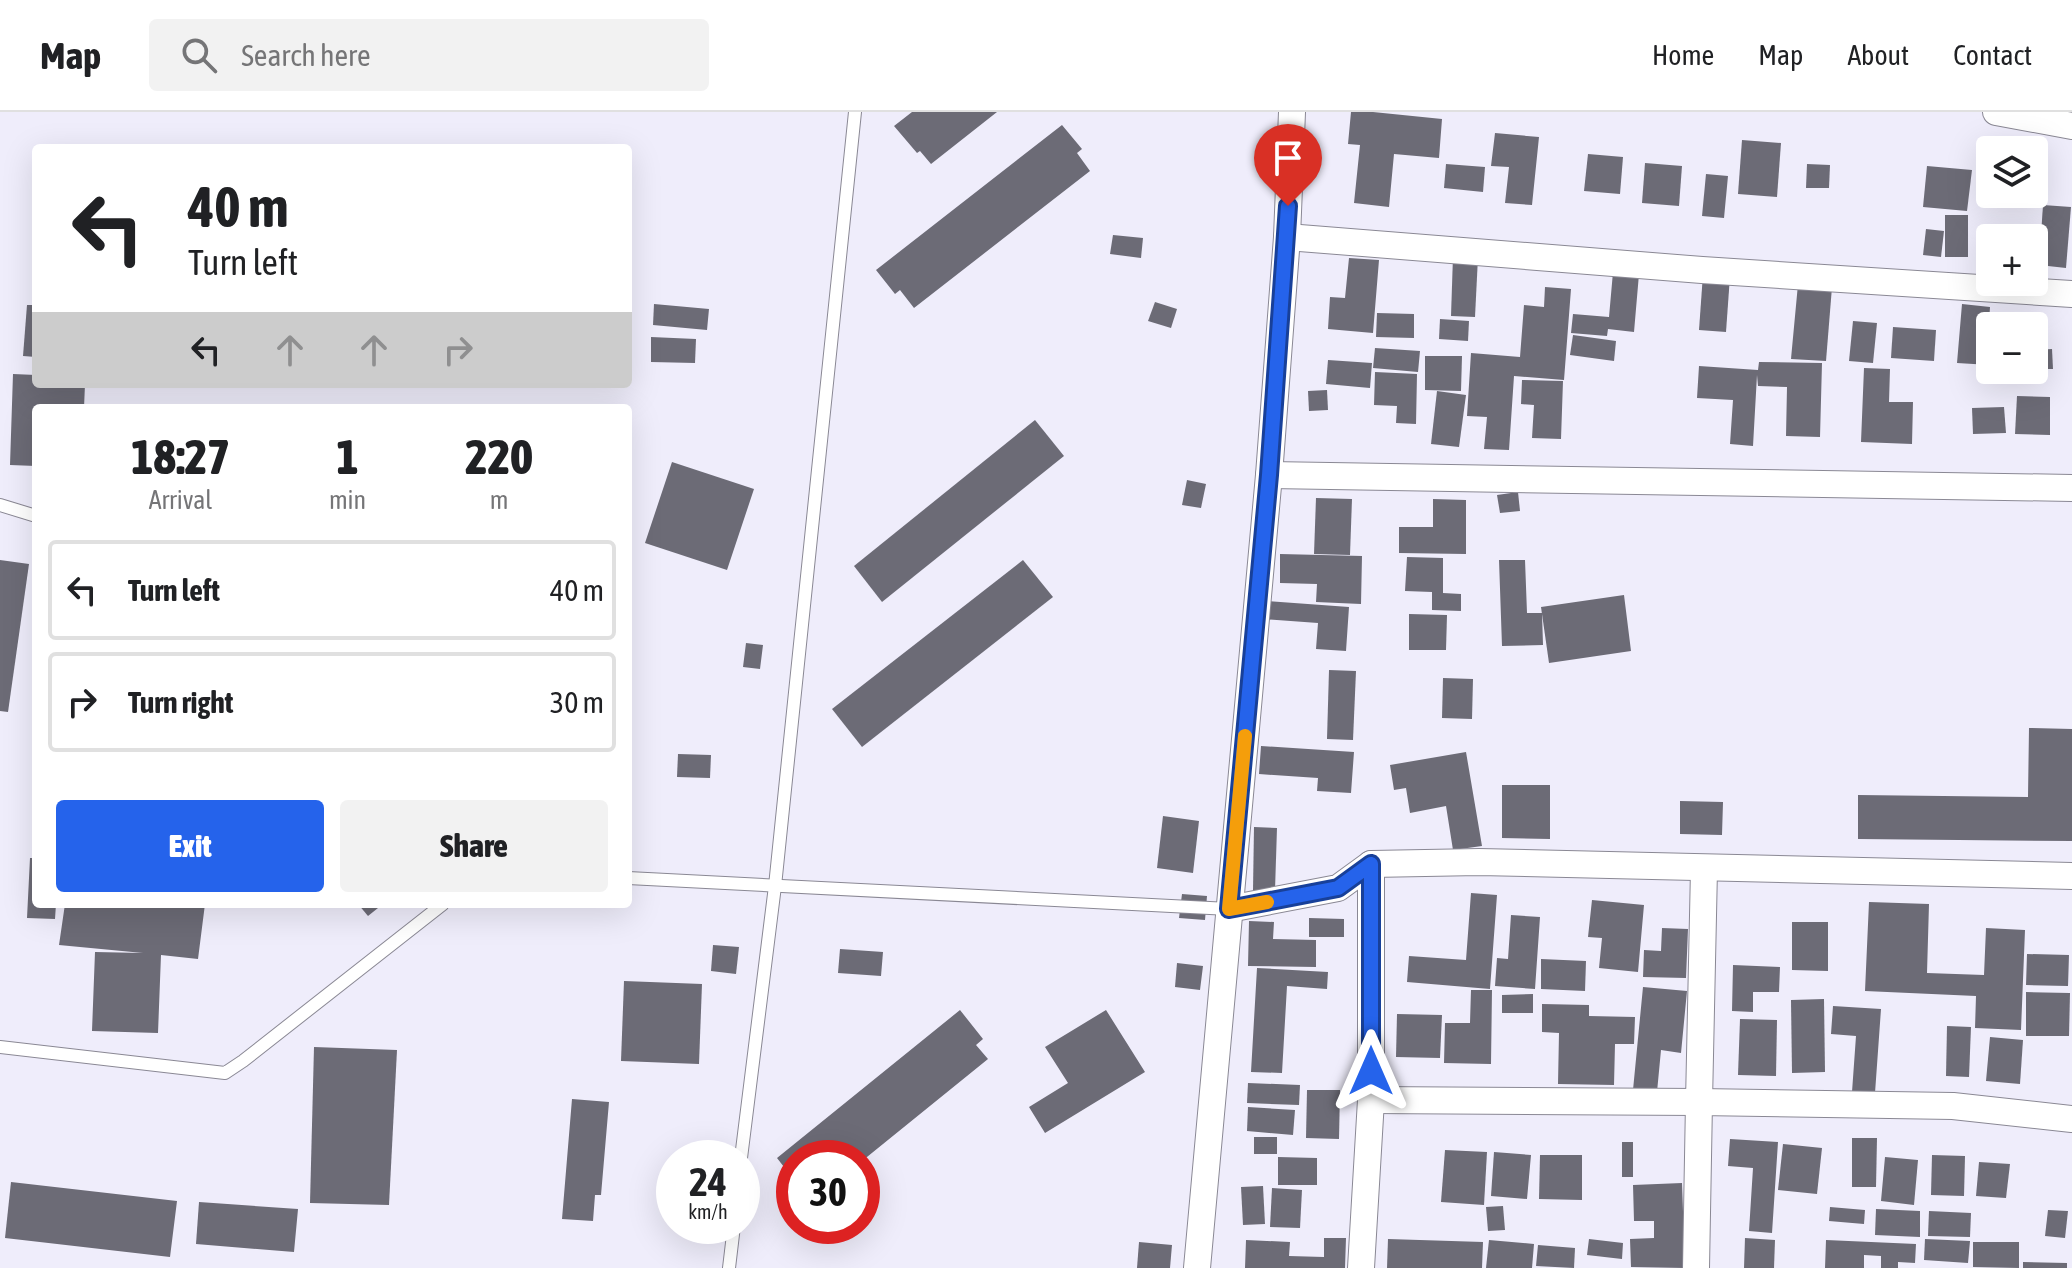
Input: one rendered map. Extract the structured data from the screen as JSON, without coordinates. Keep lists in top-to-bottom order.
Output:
{
  "page": {
    "header": "Map",
    "search": "Search here",
    "nav": [
      "Home",
      "Map",
      "About",
      "Contact"
    ],
    "map_buttons": ["+", "−"],
    "turn": ["40 m", "Turn left"],
    "eta": [
      "18:27",
      "Arrival",
      "1",
      "min",
      "220",
      "m"
    ],
    "list": [
      {
        "name": "Turn left",
        "value": "40 m"
      },
      {
        "name": "Turn right",
        "value": "30 m"
      }
    ],
    "buttons": ["Exit", "Share"],
    "speed": "24 km/h",
    "limit": "30"
  }
}
